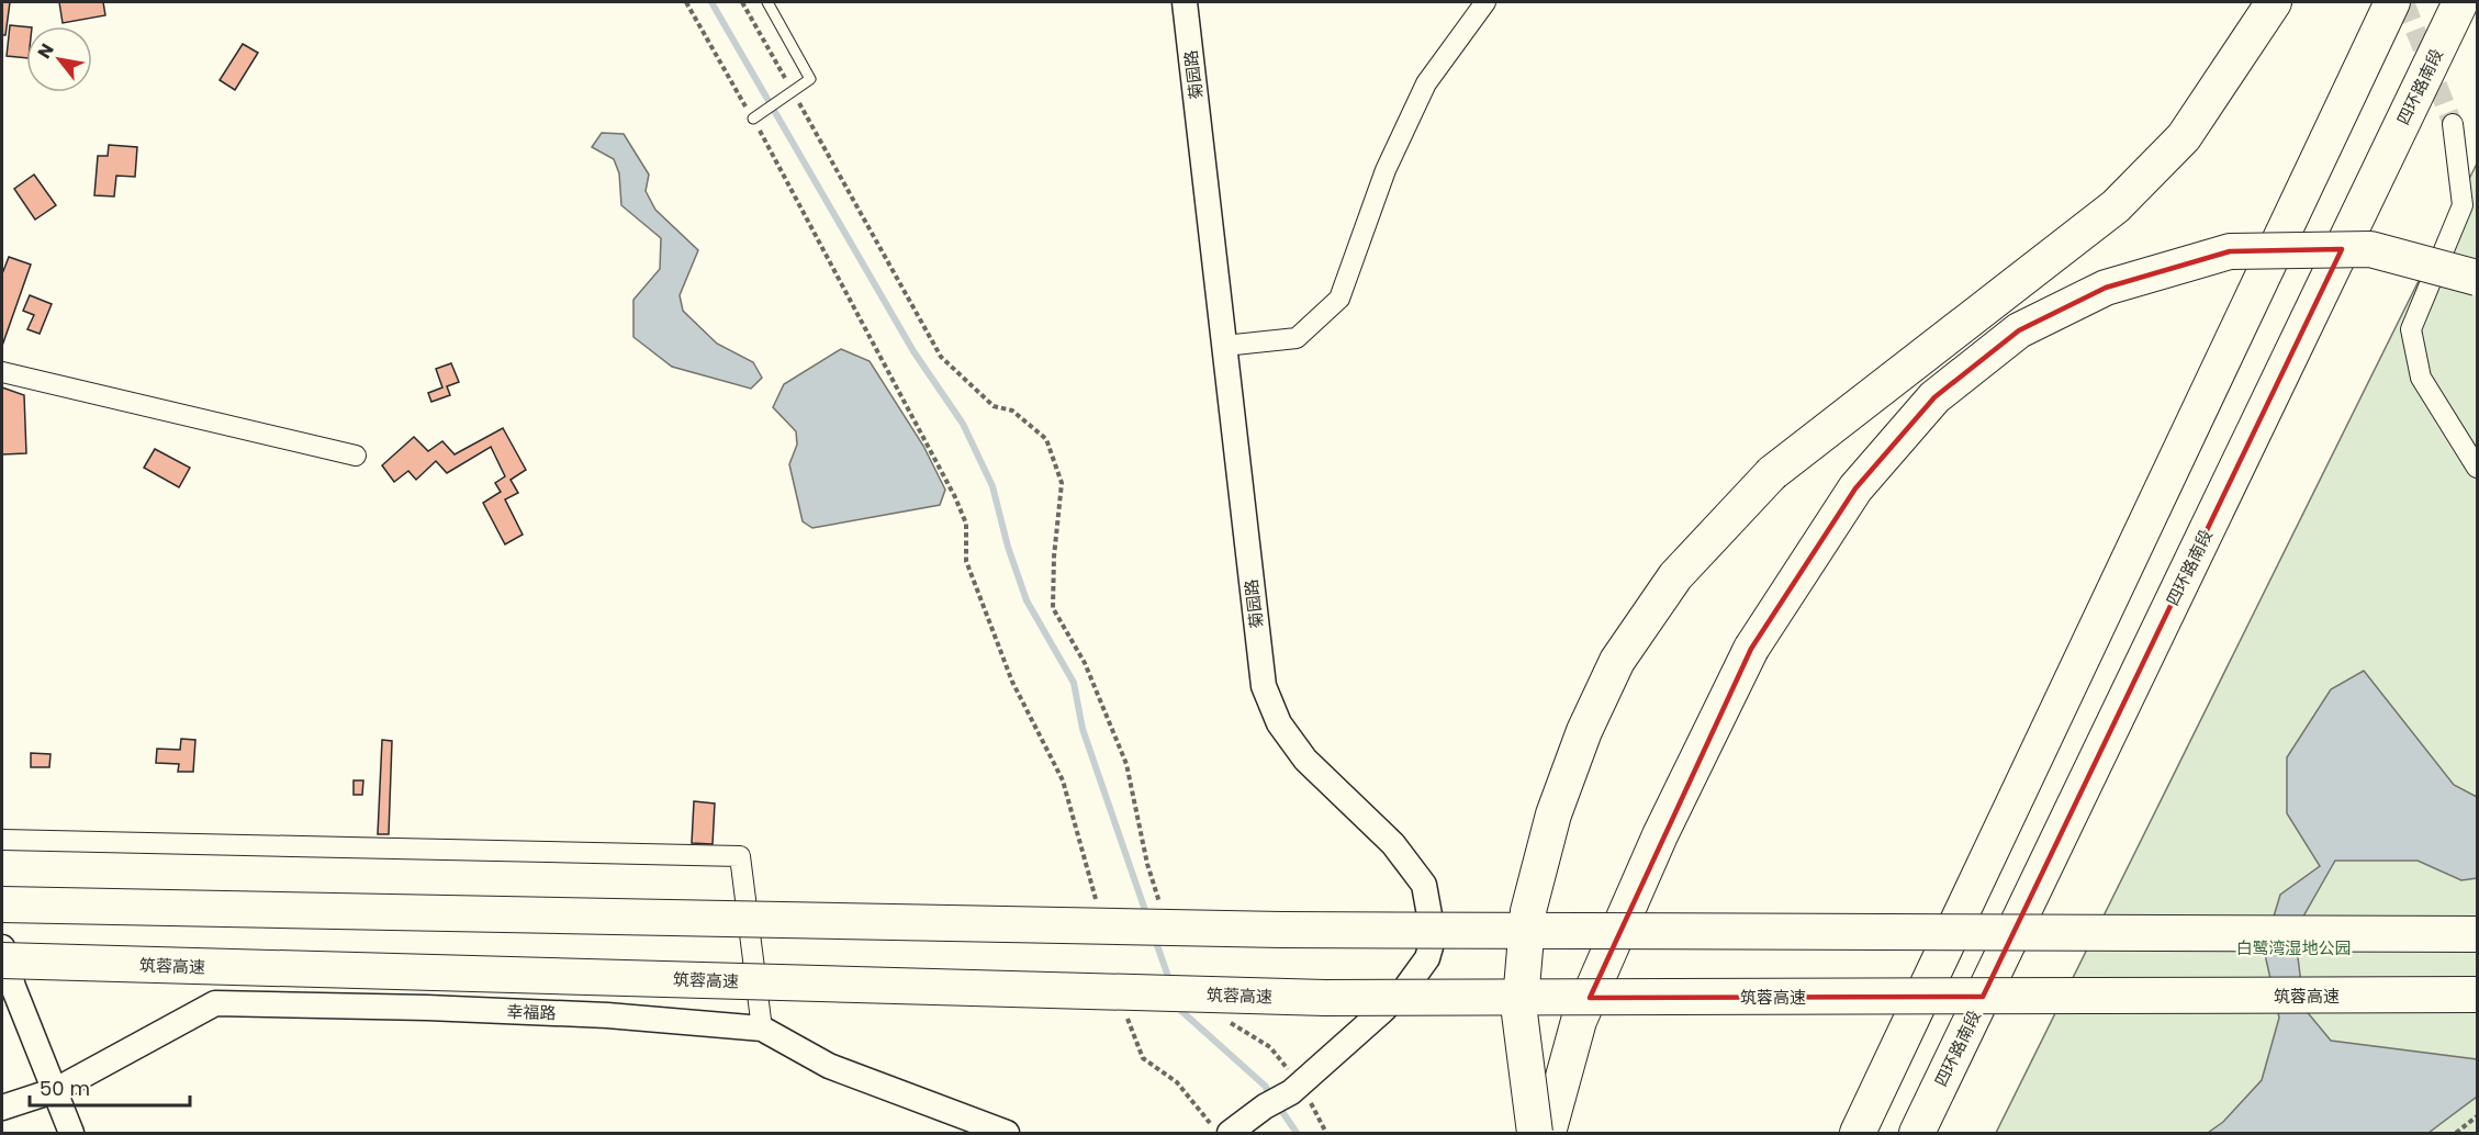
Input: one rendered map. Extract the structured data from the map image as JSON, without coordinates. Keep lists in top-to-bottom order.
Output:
{
  "streets": {
    "highway": ["四环路南段", "筑蓉高速"],
    "street": ["菊园路", "幸福路"]
  },
  "parks": ["白鹭湾湿地公园"],
  "scale_bar": "50 m",
  "north": "top left"
}
